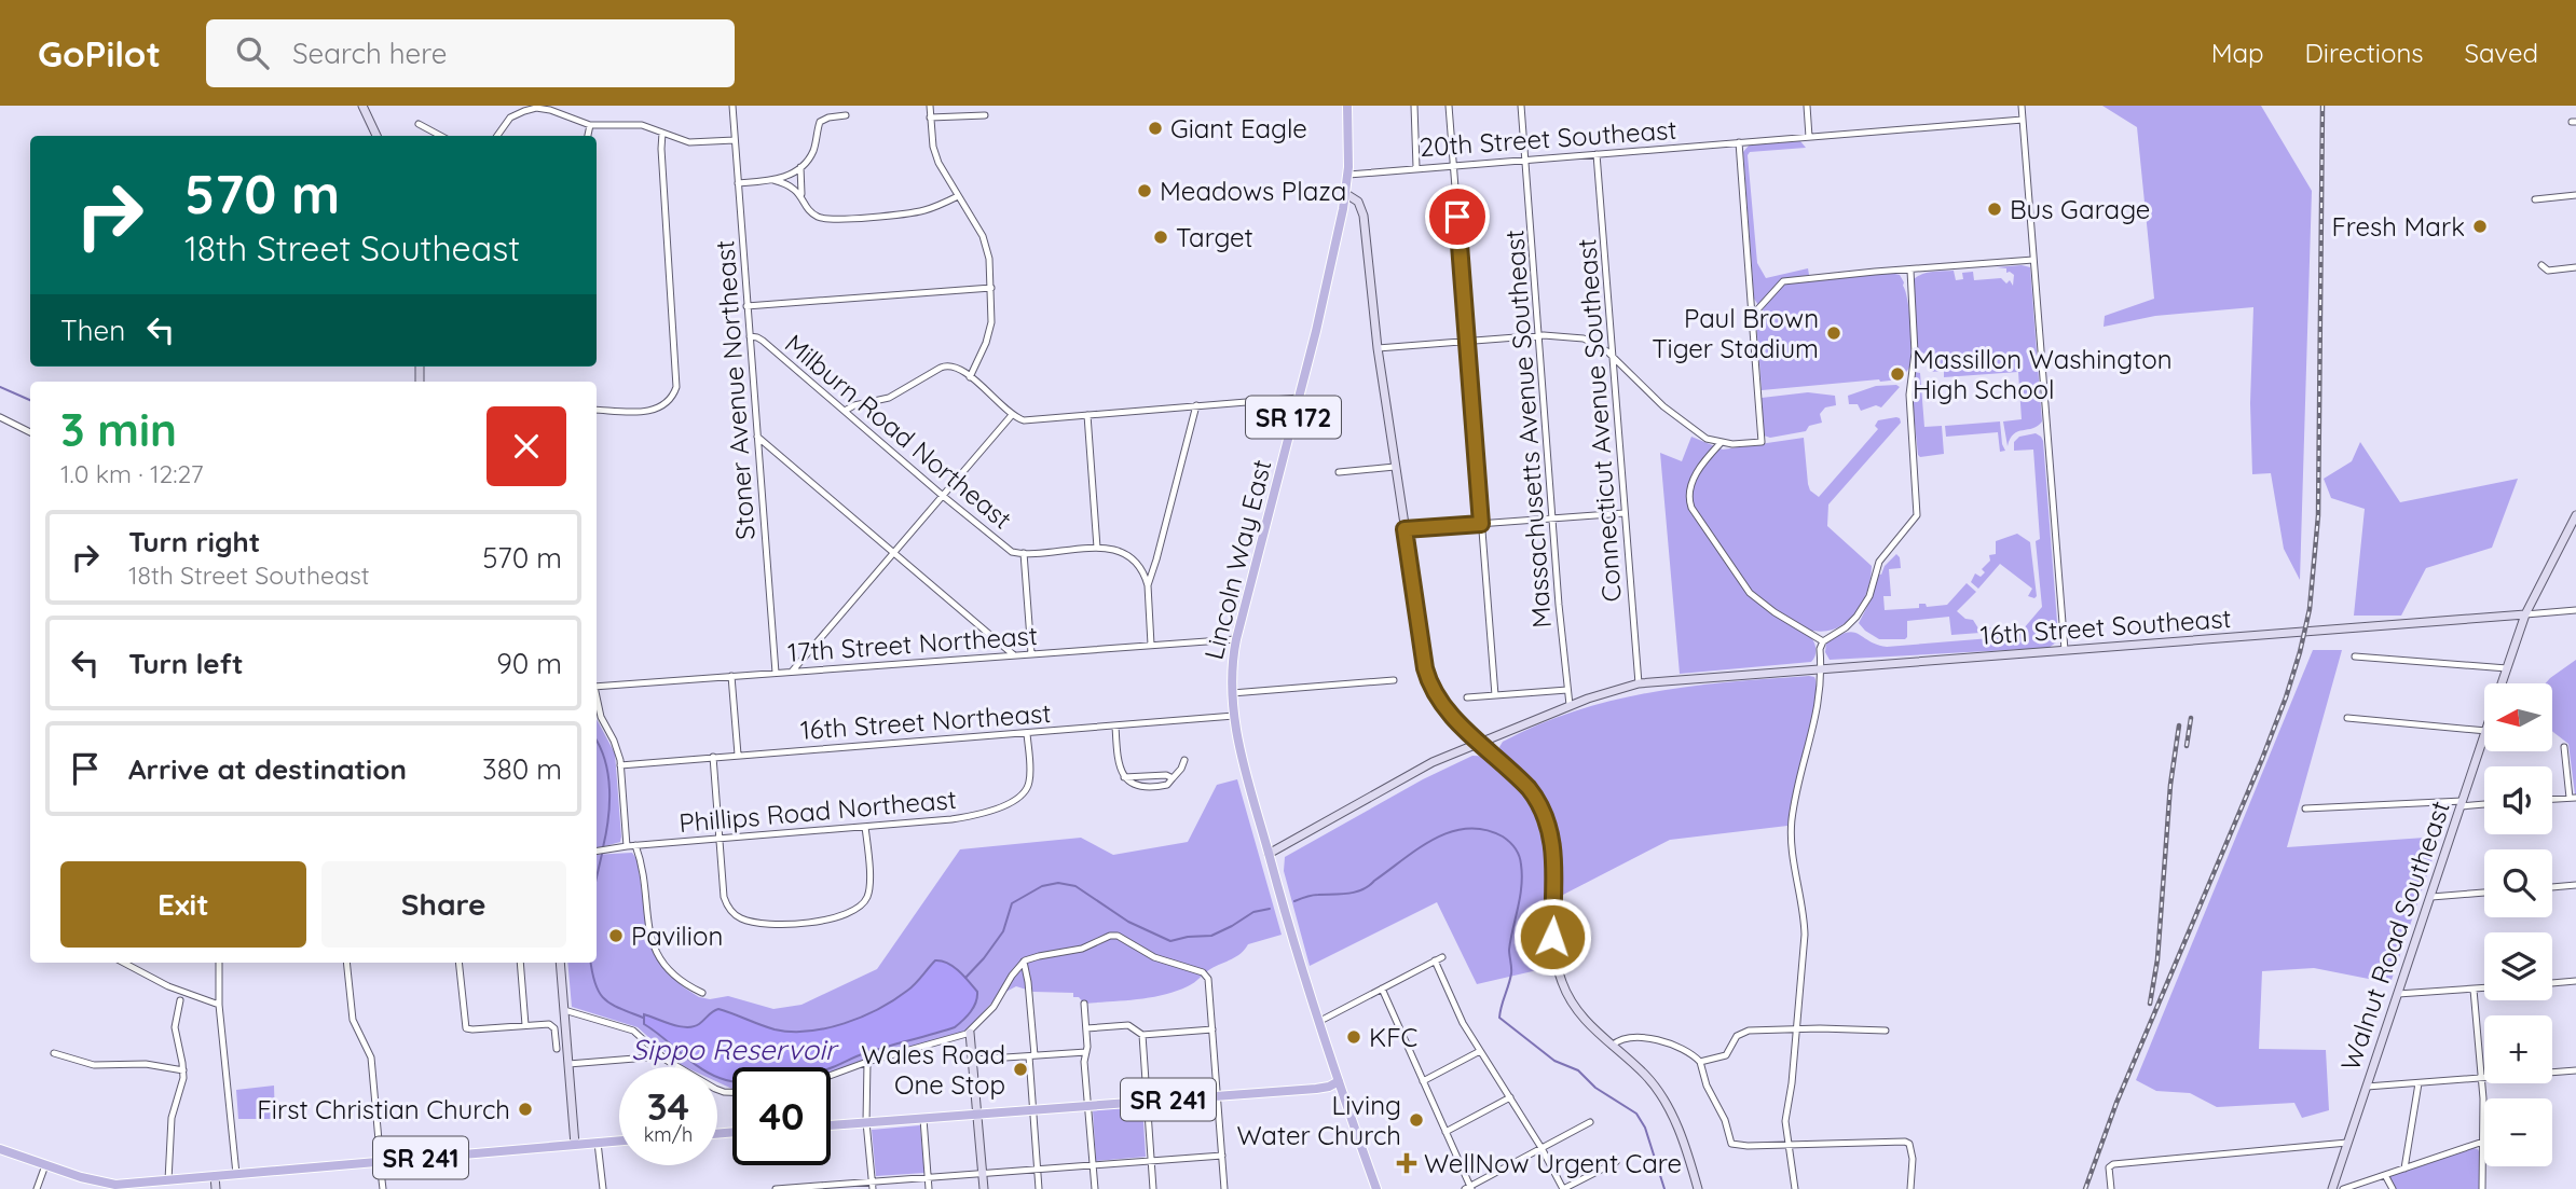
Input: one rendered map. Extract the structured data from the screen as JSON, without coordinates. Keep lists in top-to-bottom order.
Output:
{
  "streets": {
    "main road": ["SR 172", "Lincoln Way East", "SR 241"],
    "street": [
      "20th Street Southeast",
      "Stoner Avenue Northeast",
      "Connecticut Avenue Southeast",
      "Massachusetts Avenue Southeast",
      "Milburn Road Northeast",
      "16th Street Southeast",
      "17th Street Northeast",
      "16th Street Northeast",
      "Phillips Road Northeast",
      "Walnut Road Southeast"
    ]
  },
  "crossings": [
    ["20th Street Southeast", "Connecticut Avenue Southeast"],
    ["20th Street Southeast", "Massachusetts Avenue Southeast"],
    ["20th Street Southeast", "Lincoln Way East"],
    ["Stoner Avenue Northeast", "Milburn Road Northeast"],
    ["Stoner Avenue Northeast", "17th Street Northeast"],
    ["Connecticut Avenue Southeast", "16th Street Southeast"],
    ["Massachusetts Avenue Southeast", "16th Street Southeast"],
    ["Lincoln Way East", "16th Street Southeast"],
    ["Lincoln Way East", "17th Street Northeast"],
    ["Lincoln Way East", "16th Street Northeast"],
    ["Lincoln Way East", "SR 241"],
    ["16th Street Southeast", "Walnut Road Southeast"],
    ["16th Street Northeast", "Phillips Road Northeast"]
  ],
  "water": ["Sippo Reservoir"],
  "places": {
    "other": [
      "Giant Eagle",
      "Meadows Plaza",
      "Bus Garage",
      "Fresh Mark",
      "Target",
      "Paul Brown Tiger Stadium",
      "Massillon Washington High School",
      "Pavilion",
      "KFC",
      "Wales Road One Stop",
      "First Christian Church",
      "Living Water Church"
    ],
    "health": ["WellNow Urgent Care"]
  },
  "north": "left",
  "page": {
    "header": "GoPilot",
    "search": "Search here",
    "nav": ["Map", "Directions", "Saved"],
    "turn": ["570 m", "18th Street Southeast"],
    "then": "Then",
    "heading": ["3 min", "1.0 km · 12:27"],
    "list": [
      {
        "name": "Turn right",
        "note": "18th Street Southeast",
        "value": "570 m"
      },
      {
        "name": "Turn left",
        "value": "90 m"
      },
      {
        "name": "Arrive at destination",
        "value": "380 m"
      }
    ],
    "map_buttons": ["+", "−"],
    "buttons": ["Exit", "Share"],
    "speed": "34 km/h",
    "limit": "40"
  }
}
